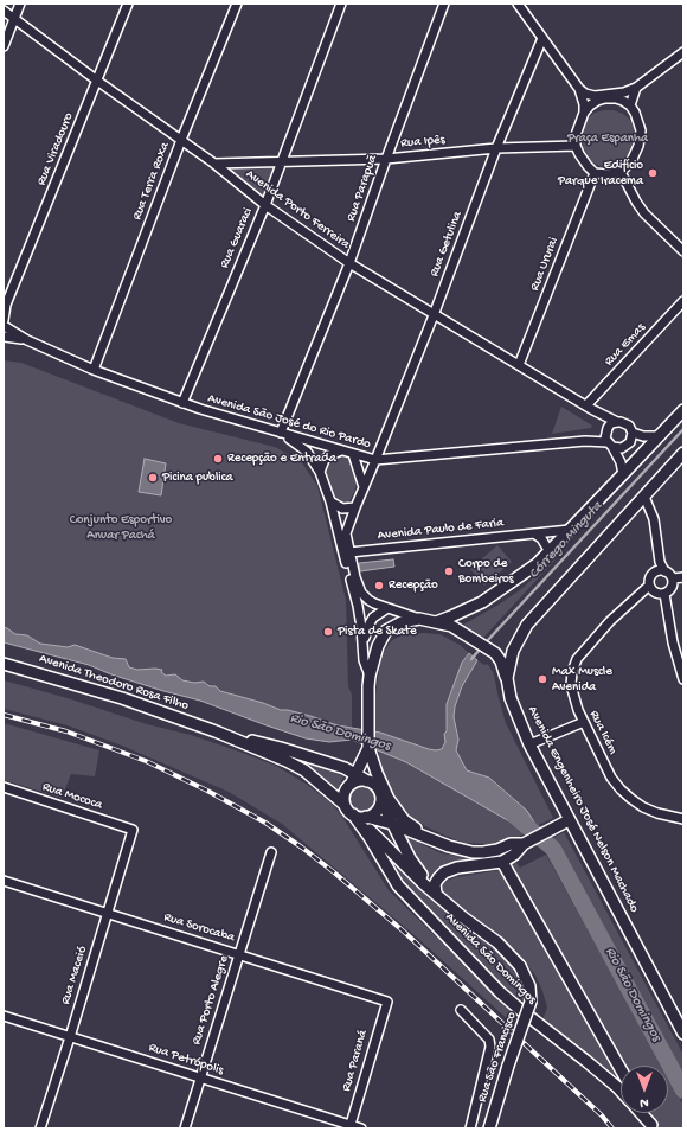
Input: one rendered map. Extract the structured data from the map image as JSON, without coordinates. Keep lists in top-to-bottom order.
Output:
{
  "streets": {
    "main road": [
      "Avenida Theodoro Rosa Filho",
      "Avenida Engenheiro José Nelson Machado",
      "Avenida São Domingos",
      "Rua São Francisco"
    ],
    "street": [
      "Rua Ipês",
      "Rua Viradouro",
      "Rua Terra Roxa",
      "Rua Parapuã",
      "Avenida Porto Ferreira",
      "Rua Guaraci",
      "Rua Getulina",
      "Rua Ururai",
      "Rua Emas",
      "Avenida São José do Rio Pardo",
      "Avenida Paulo de Faria",
      "Rua Icém",
      "Rua Mococa",
      "Rua Sorocaba",
      "Rua Maceió",
      "Rua Porto Alegre",
      "Rua Petrópolis",
      "Rua Paraná"
    ]
  },
  "crossings": [
    ["Rua Ipês", "Rua Parapuã"],
    ["Rua Ipês", "Avenida Porto Ferreira"],
    ["Rua Ipês", "Rua Guaraci"],
    ["Rua Ipês", "Rua Getulina"],
    ["Rua Ipês", "Rua Ururai"],
    ["Rua Viradouro", "Avenida Porto Ferreira"],
    ["Rua Viradouro", "Avenida São José do Rio Pardo"],
    ["Rua Terra Roxa", "Avenida Porto Ferreira"],
    ["Rua Terra Roxa", "Avenida São José do Rio Pardo"],
    ["Rua Parapuã", "Avenida Porto Ferreira"],
    ["Rua Parapuã", "Avenida São José do Rio Pardo"],
    ["Avenida Porto Ferreira", "Rua Guaraci"],
    ["Avenida Porto Ferreira", "Rua Getulina"],
    ["Avenida Porto Ferreira", "Rua Ururai"],
    ["Avenida Porto Ferreira", "Rua Emas"],
    ["Avenida Porto Ferreira", "Avenida São José do Rio Pardo"],
    ["Rua Guaraci", "Avenida São José do Rio Pardo"],
    ["Rua Getulina", "Avenida São José do Rio Pardo"],
    ["Avenida Theodoro Rosa Filho", "Avenida São Domingos"],
    ["Avenida Theodoro Rosa Filho", "Rua São Francisco"],
    ["Rua Mococa", "Rua Maceió"],
    ["Rua Sorocaba", "Rua Maceió"],
    ["Rua Sorocaba", "Rua Porto Alegre"],
    ["Rua Sorocaba", "Rua Paraná"],
    ["Avenida São Domingos", "Rua São Francisco"],
    ["Rua Maceió", "Rua Petrópolis"],
    ["Rua Porto Alegre", "Rua Petrópolis"],
    ["Rua Petrópolis", "Rua Paraná"]
  ],
  "water": ["Córrego Minguta", "Rio São Domingos"],
  "parks": ["Praça Espanha", "Conjunto Esportivo Anuar Pachá"],
  "places": [
    "Edifício Parque Iracema",
    "Recepção e Entrada",
    "Picina publica",
    "Corpo de Bombeiros",
    "Recepção",
    "Pista de Skate",
    "Max Muscle Avenida"
  ],
  "north": "bottom"
}
